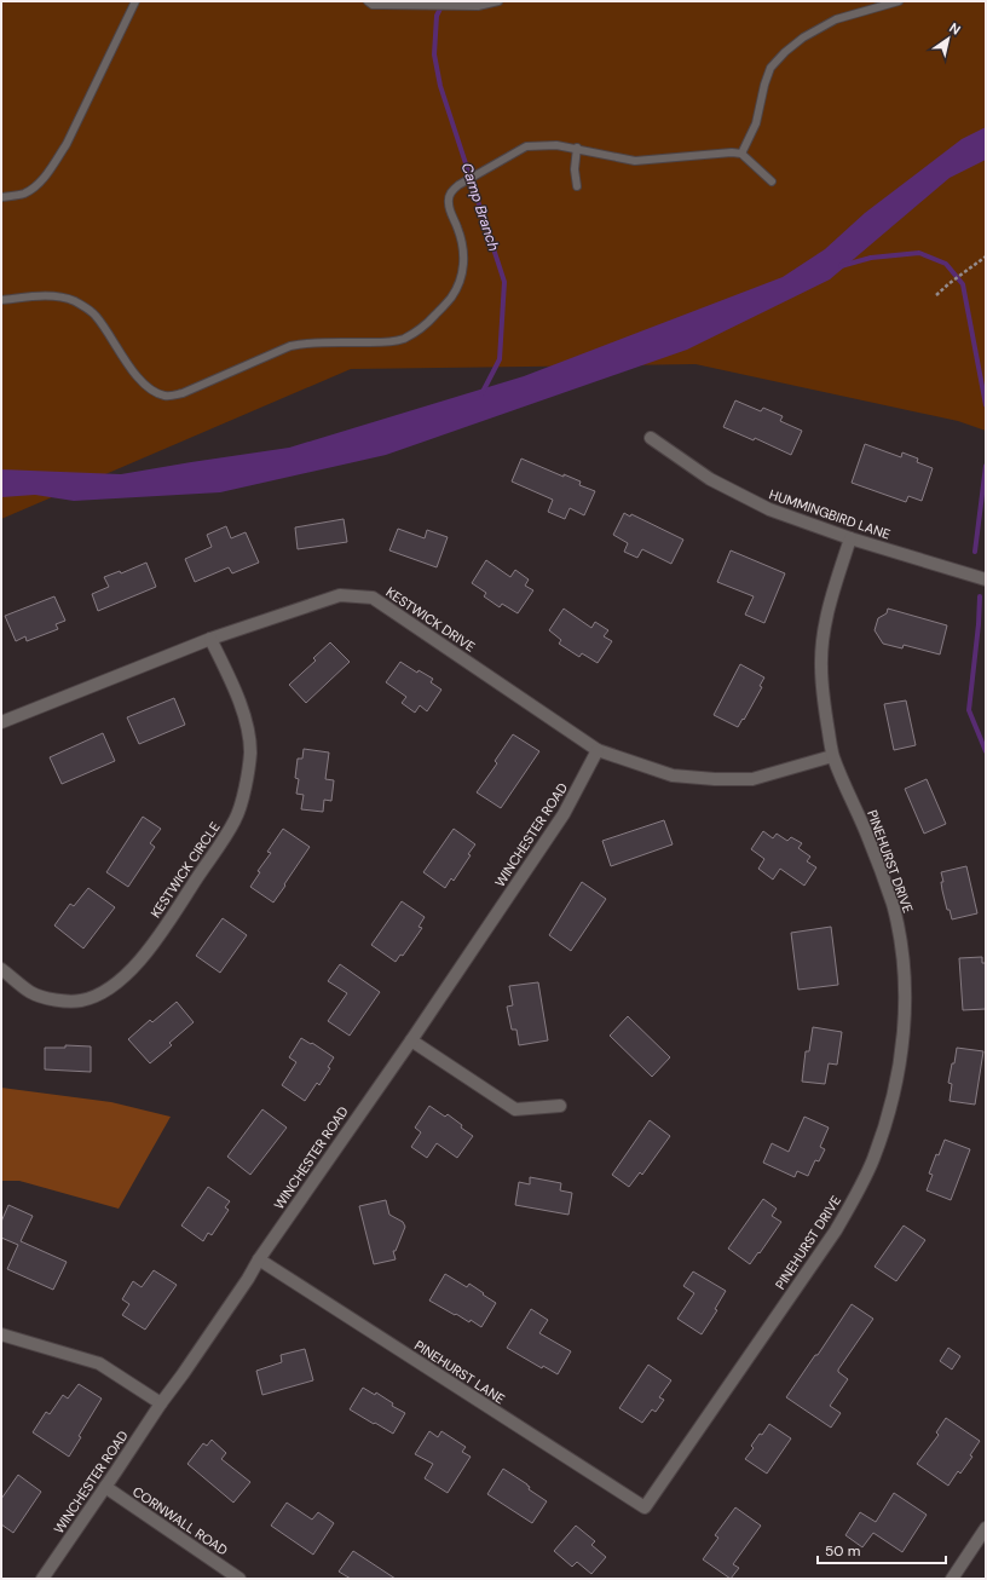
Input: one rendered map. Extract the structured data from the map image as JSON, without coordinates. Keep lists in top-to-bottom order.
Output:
{
  "streets": {
    "street": [
      "HUMMINGBIRD LANE",
      "KESTWICK DRIVE",
      "WINCHESTER ROAD",
      "PINEHURST DRIVE",
      "KESTWICK CIRCLE",
      "PINEHURST LANE",
      "CORNWALL ROAD"
    ]
  },
  "crossings": [
    ["HUMMINGBIRD LANE", "PINEHURST DRIVE"],
    ["KESTWICK DRIVE", "WINCHESTER ROAD"],
    ["KESTWICK DRIVE", "PINEHURST DRIVE"],
    ["KESTWICK DRIVE", "KESTWICK CIRCLE"],
    ["WINCHESTER ROAD", "PINEHURST LANE"],
    ["WINCHESTER ROAD", "CORNWALL ROAD"],
    ["PINEHURST DRIVE", "PINEHURST LANE"]
  ],
  "water": ["Camp Branch"],
  "scale_bar": "50 m",
  "north": "top right"
}
